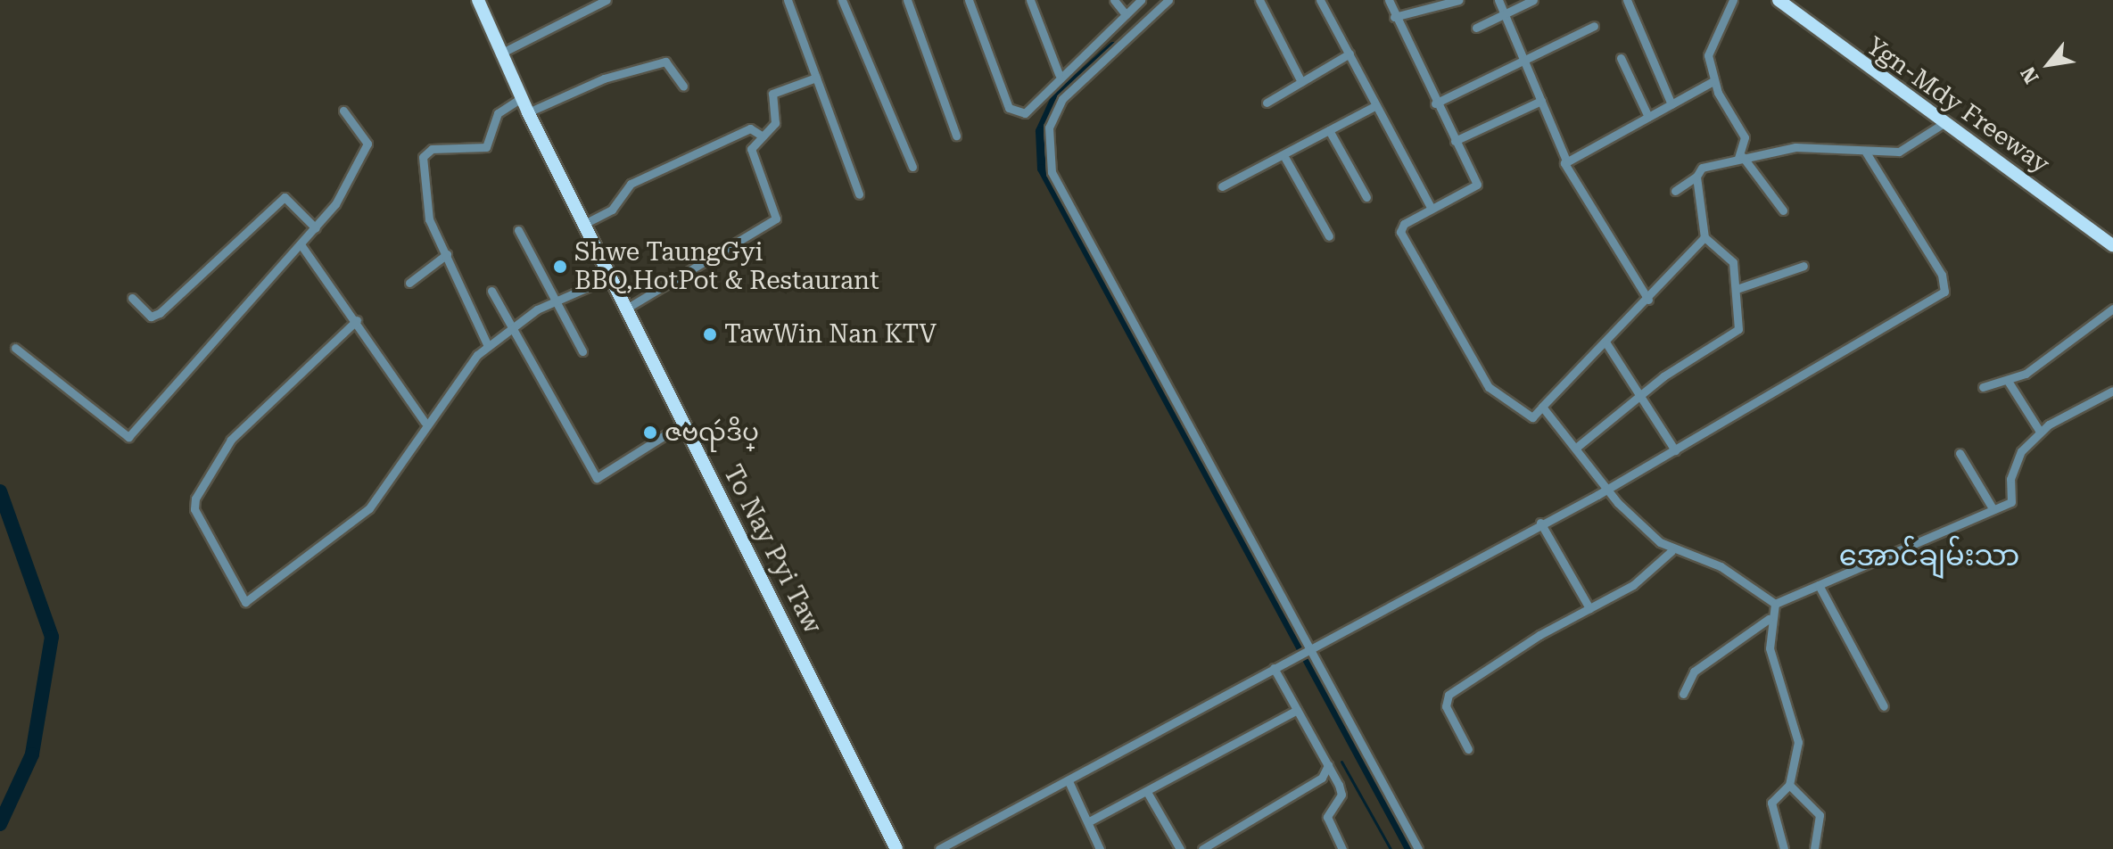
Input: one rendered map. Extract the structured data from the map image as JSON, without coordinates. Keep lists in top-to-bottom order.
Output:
{
  "streets": {
    "main road": ["Ygn-Mdy Freeway", "To Nay Pyi Taw"]
  },
  "districts": ["အောင်ချမ်းသာ"],
  "places": ["Shwe TaungGyi BBQ,HotPot & Restaurant", "TawWin Nan KTV", "ဇဗၺဴဒိပ္"],
  "north": "bottom left"
}
